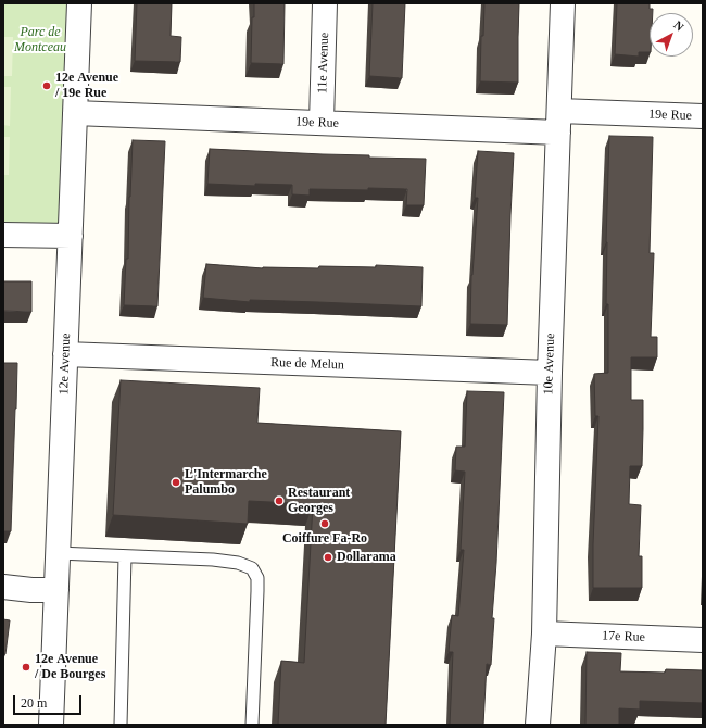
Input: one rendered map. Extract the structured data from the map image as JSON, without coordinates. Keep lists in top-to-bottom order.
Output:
{
  "streets": {
    "street": [
      "11e Avenue",
      "19e Rue",
      "12e Avenue",
      "Rue de Melun",
      "10e Avenue",
      "17e Rue"
    ]
  },
  "crossings": [
    ["11e Avenue", "19e Rue"],
    ["19e Rue", "12e Avenue"],
    ["19e Rue", "10e Avenue"],
    ["12e Avenue", "Rue de Melun"],
    ["Rue de Melun", "10e Avenue"],
    ["10e Avenue", "17e Rue"]
  ],
  "parks": ["Parc de Montceau"],
  "places": [
    "12e Avenue / 19e Rue",
    "L'Intermarche Palumbo",
    "Restaurant Georges",
    "Coiffure Fa-Ro",
    "Dollarama",
    "12e Avenue / De Bourges"
  ],
  "scale_bar": "20 m",
  "north": "top right"
}
